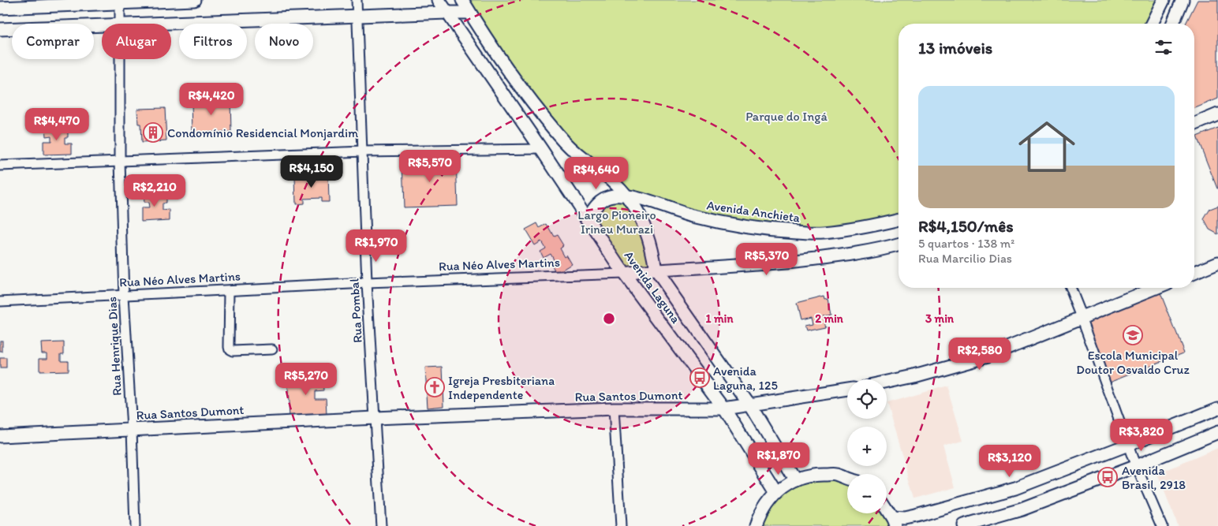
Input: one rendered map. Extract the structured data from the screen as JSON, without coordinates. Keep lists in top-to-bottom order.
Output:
{
  "streets": {
    "main road": [
      "Avenida Anchieta",
      "Rua Néo Alves Martins",
      "Avenida Laguna",
      "Rua Santos Dumont"
    ],
    "street": ["Rua Pombal", "Rua Henrique Dias"]
  },
  "crossings": [
    ["Avenida Anchieta", "Avenida Laguna"],
    ["Rua Néo Alves Martins", "Avenida Laguna"],
    ["Rua Néo Alves Martins", "Rua Pombal"],
    ["Rua Néo Alves Martins", "Rua Henrique Dias"],
    ["Avenida Laguna", "Rua Santos Dumont"],
    ["Rua Pombal", "Rua Santos Dumont"],
    ["Rua Henrique Dias", "Rua Santos Dumont"]
  ],
  "parks": ["Parque do Ingá", "Largo Pioneiro Irineu Murazi"],
  "places": {
    "building": ["Condomínio Residencial Monjardim"],
    "school or university": ["Escola Municipal Doutor Osvaldo Cruz"],
    "bus stop": ["Avenida Laguna, 125", "Avenida Brasil, 2918"],
    "church": ["Igreja Presbiteriana Independente"]
  },
  "page": {
    "chip": [
      "Comprar",
      "Alugar",
      "Filtros",
      "Novo"
    ],
    "heading": "13 imóveis",
    "list": [
      {
        "name": "R$4,150/mês",
        "note": "5 quartos · 138 m² · Rua Marcilio Dias"
      }
    ],
    "price": [
      "R$4,420",
      "R$4,470",
      "R$5,570",
      "R$4,150",
      "R$4,640",
      "R$2,210",
      "R$1,970",
      "R$5,370",
      "R$2,580",
      "R$5,270",
      "R$3,820",
      "R$1,870",
      "R$3,120"
    ],
    "map_buttons": ["+", "−"]
  },
  "rings": ["1 min", "2 min", "3 min"]
}
